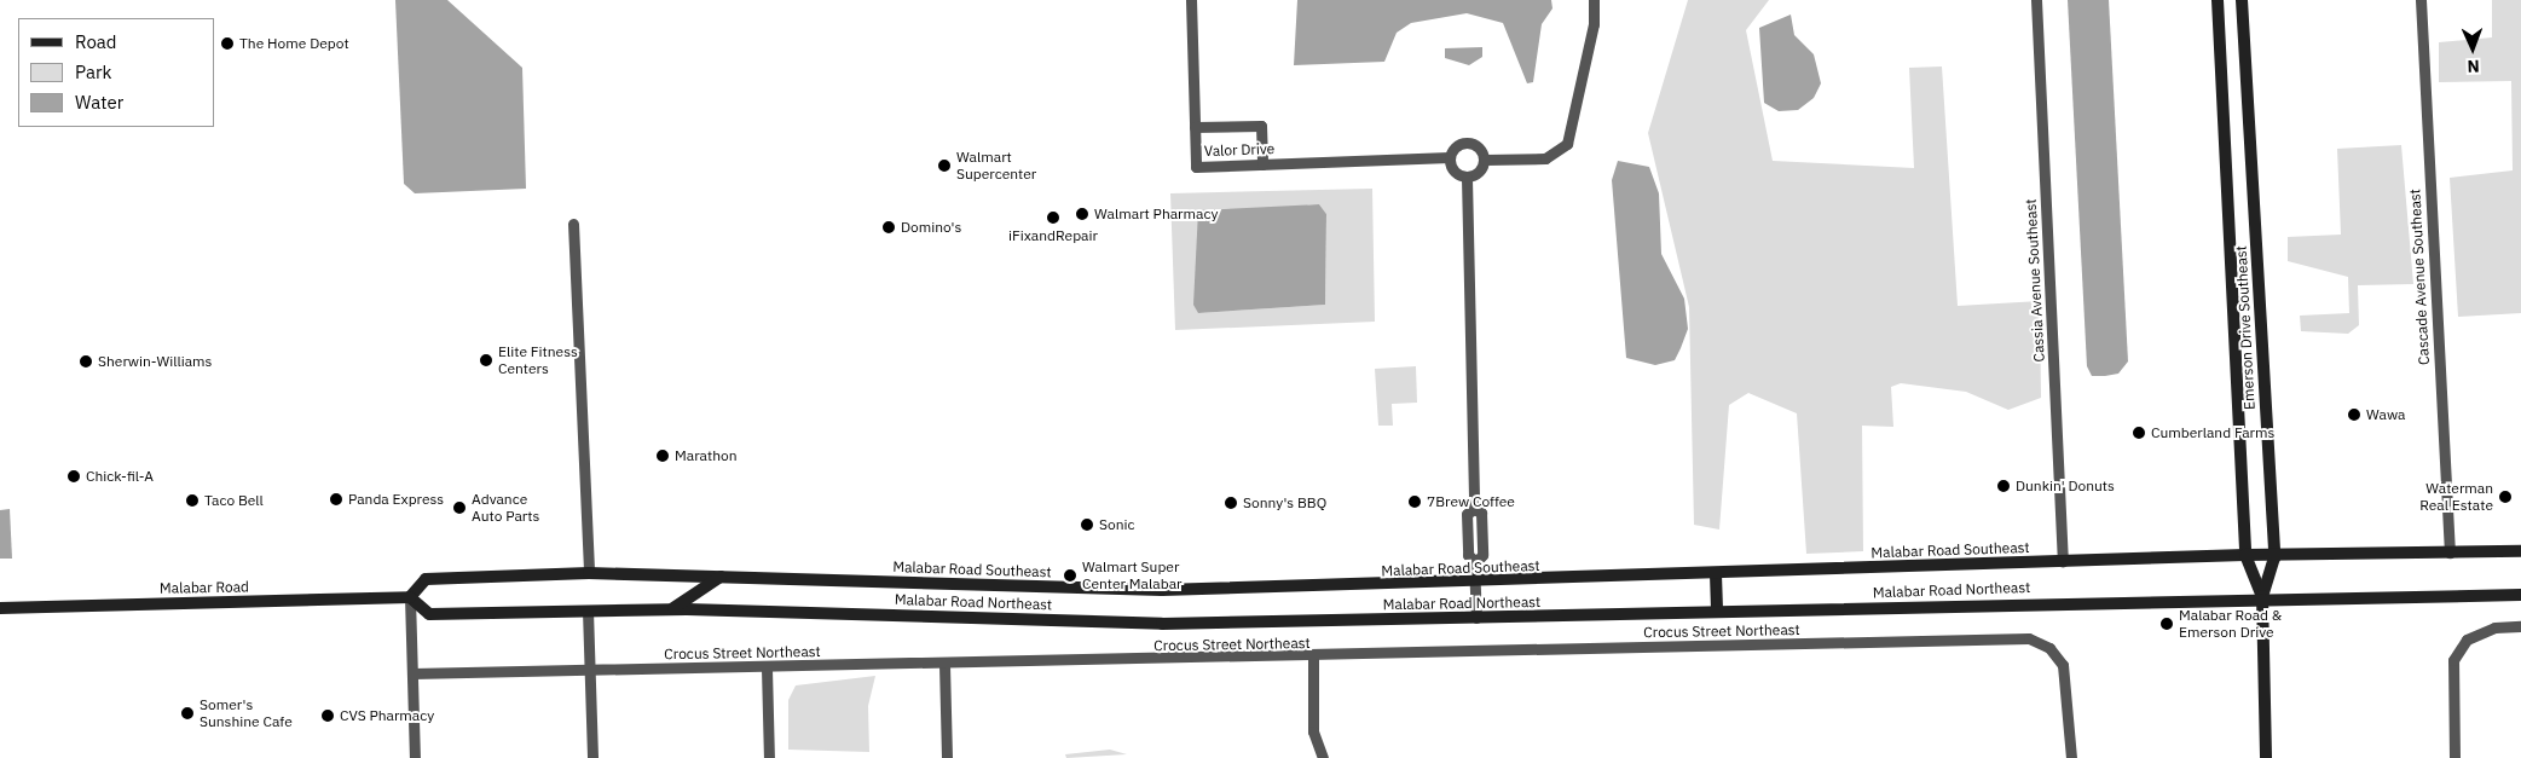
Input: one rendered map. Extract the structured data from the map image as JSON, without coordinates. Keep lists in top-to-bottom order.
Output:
{
  "streets": {
    "main road": [
      "Emerson Drive Southeast",
      "Malabar Road Southeast",
      "Malabar Road",
      "Malabar Road Northeast"
    ],
    "street": [
      "Valor Drive",
      "Cascade Avenue Southeast",
      "Cassia Avenue Southeast",
      "Crocus Street Northeast"
    ]
  },
  "crossings": [
    ["Cascade Avenue Southeast", "Malabar Road Southeast"],
    ["Cassia Avenue Southeast", "Malabar Road Southeast"],
    ["Emerson Drive Southeast", "Malabar Road Southeast"],
    ["Emerson Drive Southeast", "Malabar Road Northeast"],
    ["Malabar Road Southeast", "Malabar Road"],
    ["Malabar Road Southeast", "Malabar Road Northeast"],
    ["Malabar Road", "Malabar Road Northeast"]
  ],
  "places": [
    "The Home Depot",
    "Walmart Supercenter",
    "Walmart Pharmacy",
    "iFixandRepair",
    "Domino's",
    "Elite Fitness Centers",
    "Sherwin-Williams",
    "Wawa",
    "Cumberland Farms",
    "Marathon",
    "Chick-fil-A",
    "Dunkin' Donuts",
    "Waterman Real Estate",
    "Panda Express",
    "Taco Bell",
    "7Brew Coffee",
    "Sonny's BBQ",
    "Advance Auto Parts",
    "Sonic",
    "Walmart Super Center Malabar",
    "Malabar Road & Emerson Drive",
    "Somer's Sunshine Cafe",
    "CVS Pharmacy"
  ],
  "legend": ["Road", "Park", "Water"],
  "north": "bottom"
}
